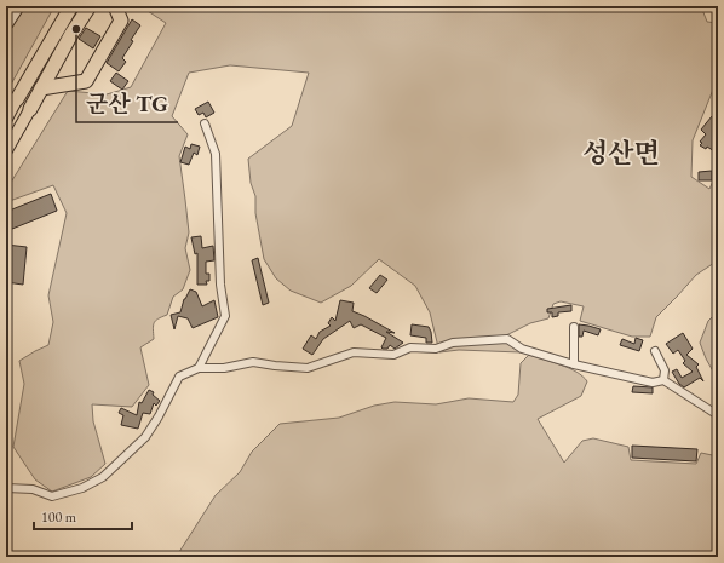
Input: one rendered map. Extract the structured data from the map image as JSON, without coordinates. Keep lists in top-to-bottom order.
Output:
{
  "districts": ["성산면"],
  "places": ["군산 TG"],
  "scale_bar": "100 m"
}
